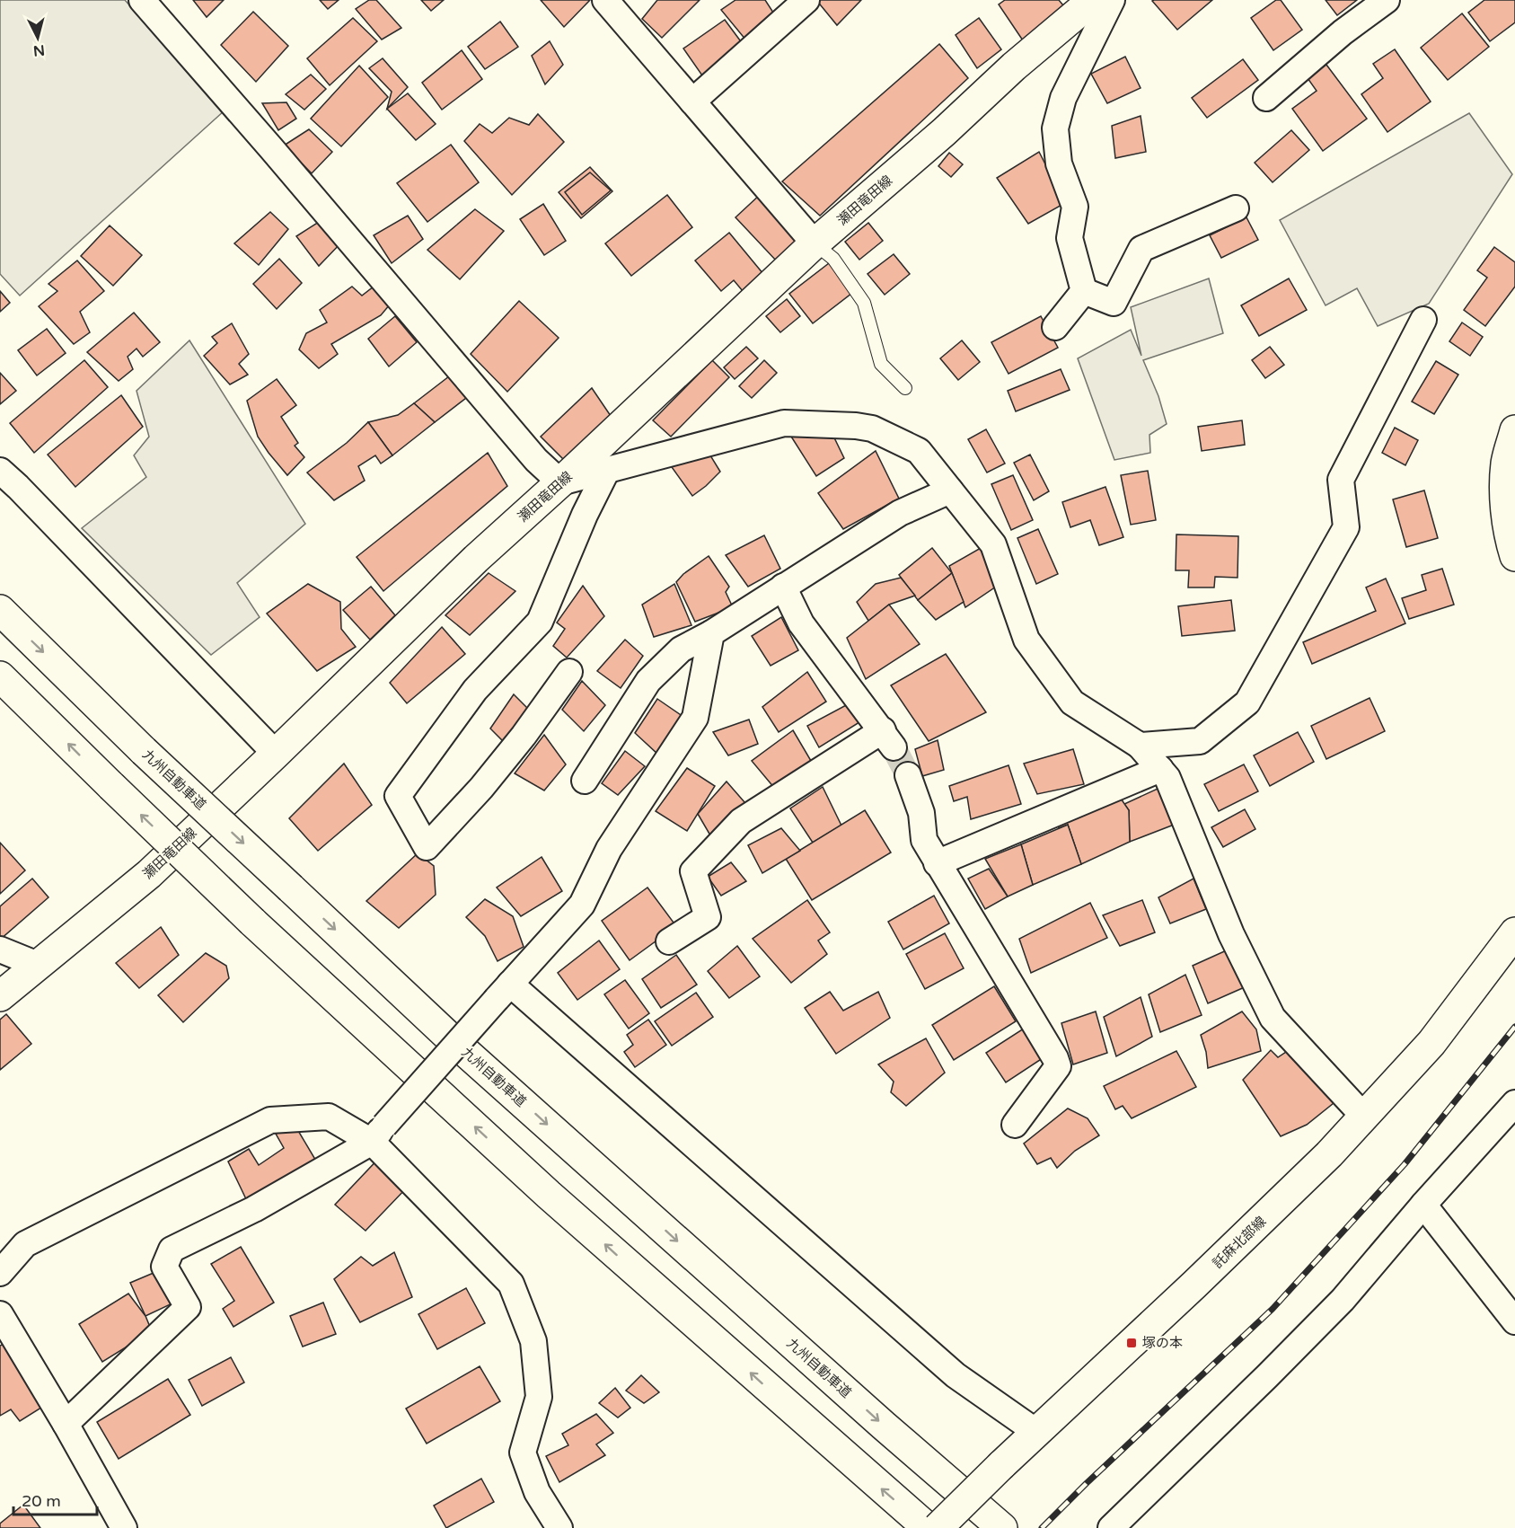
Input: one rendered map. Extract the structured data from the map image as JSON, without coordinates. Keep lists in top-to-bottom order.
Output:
{
  "streets": {
    "main road": ["瀬田竜田線", "九州自動車道", "託麻北部線"]
  },
  "places": {
    "transit": ["塚の本"]
  },
  "scale_bar": "20 m",
  "north": "bottom"
}
